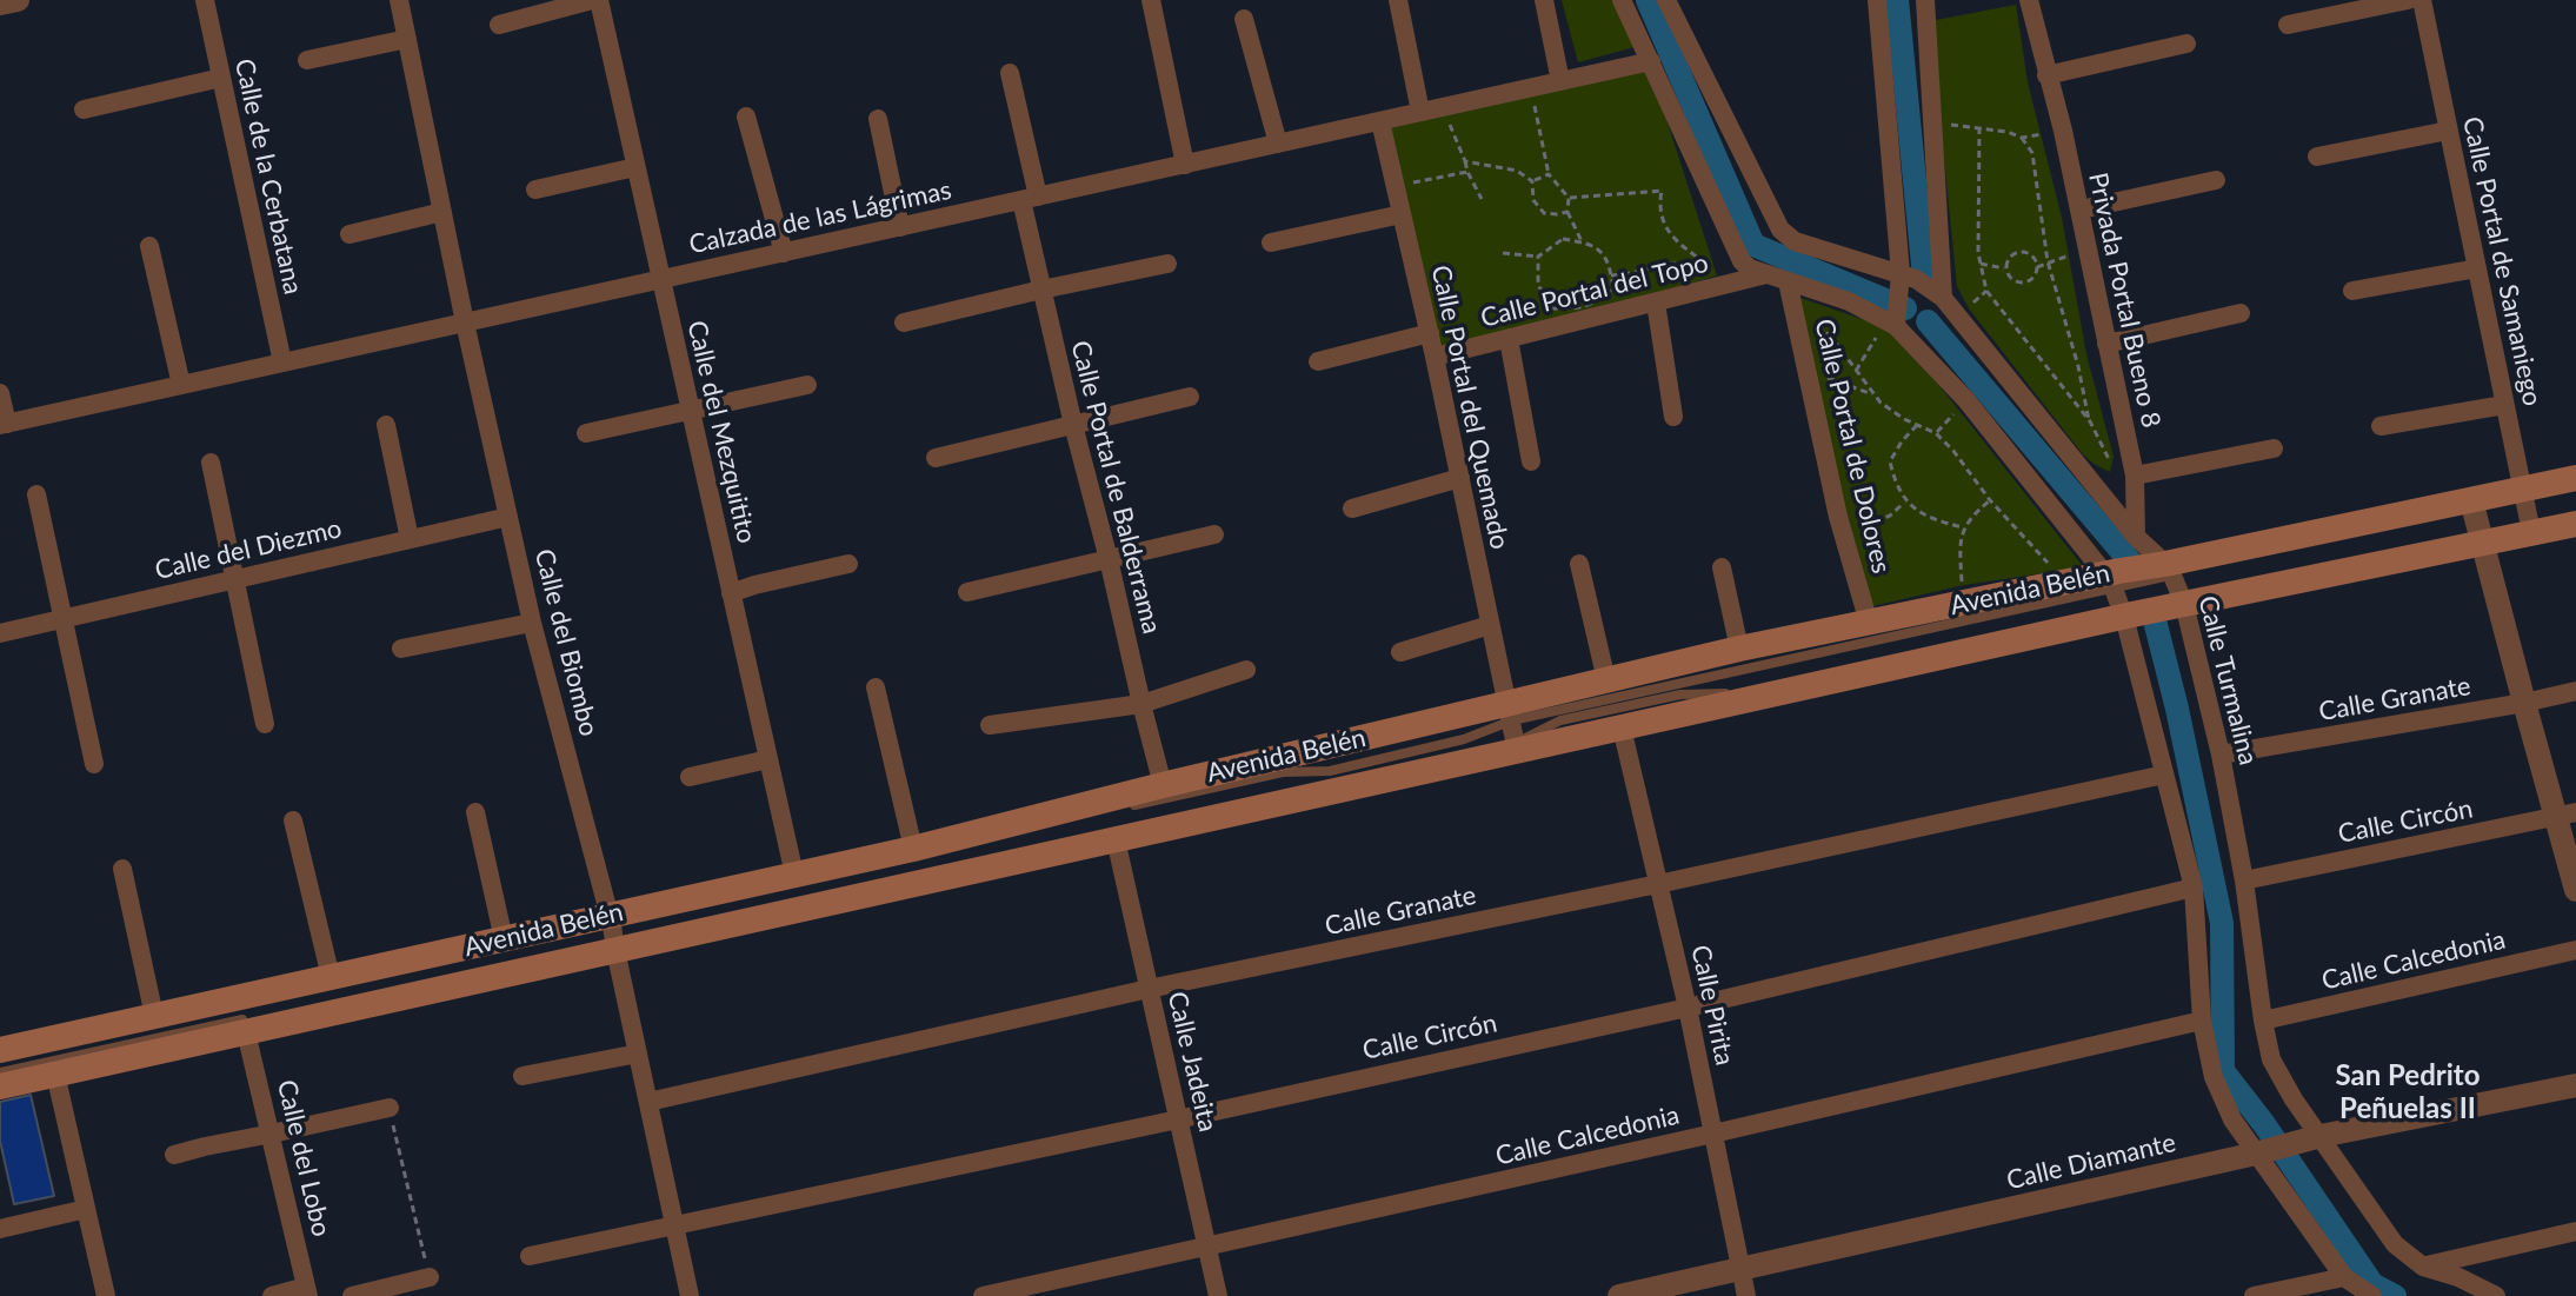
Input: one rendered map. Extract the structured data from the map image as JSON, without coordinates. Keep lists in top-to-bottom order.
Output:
{
  "streets": {
    "main road": ["Avenida Belén"],
    "street": [
      "Calle de la Cerbatana",
      "Calzada de las Lágrimas",
      "Calle Portal de Samaniego",
      "Calle Portal del Topo",
      "Privada Portal Bueno 8",
      "Calle Portal del Quemado",
      "Calle del Mezquitito",
      "Calle Portal de Dolores",
      "Calle Portal de Balderrama",
      "Calle del Diezmo",
      "Calle del Biombo",
      "Calle Turmalina",
      "Calle Granate",
      "Calle Circón",
      "Calle Calcedonia",
      "Calle Pirita",
      "Calle Jadeita",
      "Calle del Lobo",
      "Calle Diamante"
    ]
  },
  "crossings": [
    ["Calle de la Cerbatana", "Calzada de las Lágrimas"],
    ["Calzada de las Lágrimas", "Calle Portal del Quemado"],
    ["Calzada de las Lágrimas", "Calle del Mezquitito"],
    ["Calzada de las Lágrimas", "Calle Portal de Balderrama"],
    ["Calzada de las Lágrimas", "Calle del Biombo"],
    ["Calle Portal de Samaniego", "Avenida Belén"],
    ["Calle Portal del Topo", "Calle Portal del Quemado"],
    ["Calle Portal del Quemado", "Avenida Belén"],
    ["Calle del Mezquitito", "Avenida Belén"],
    ["Calle Portal de Dolores", "Avenida Belén"],
    ["Calle Portal de Balderrama", "Avenida Belén"],
    ["Calle del Diezmo", "Calle del Biombo"],
    ["Avenida Belén", "Calle del Biombo"],
    ["Avenida Belén", "Calle Turmalina"],
    ["Avenida Belén", "Calle Pirita"],
    ["Avenida Belén", "Calle Jadeita"],
    ["Avenida Belén", "Calle del Lobo"],
    ["Calle del Biombo", "Calle Granate"],
    ["Calle del Biombo", "Calle Circón"],
    ["Calle Turmalina", "Calle Granate"],
    ["Calle Turmalina", "Calle Circón"],
    ["Calle Turmalina", "Calle Calcedonia"],
    ["Calle Turmalina", "Calle Diamante"],
    ["Calle Granate", "Calle Pirita"],
    ["Calle Granate", "Calle Jadeita"],
    ["Calle Circón", "Calle Pirita"],
    ["Calle Circón", "Calle Jadeita"],
    ["Calle Calcedonia", "Calle Pirita"],
    ["Calle Calcedonia", "Calle Jadeita"],
    ["Calle Pirita", "Calle Diamante"]
  ],
  "districts": ["San Pedrito Peñuelas II"]
}
